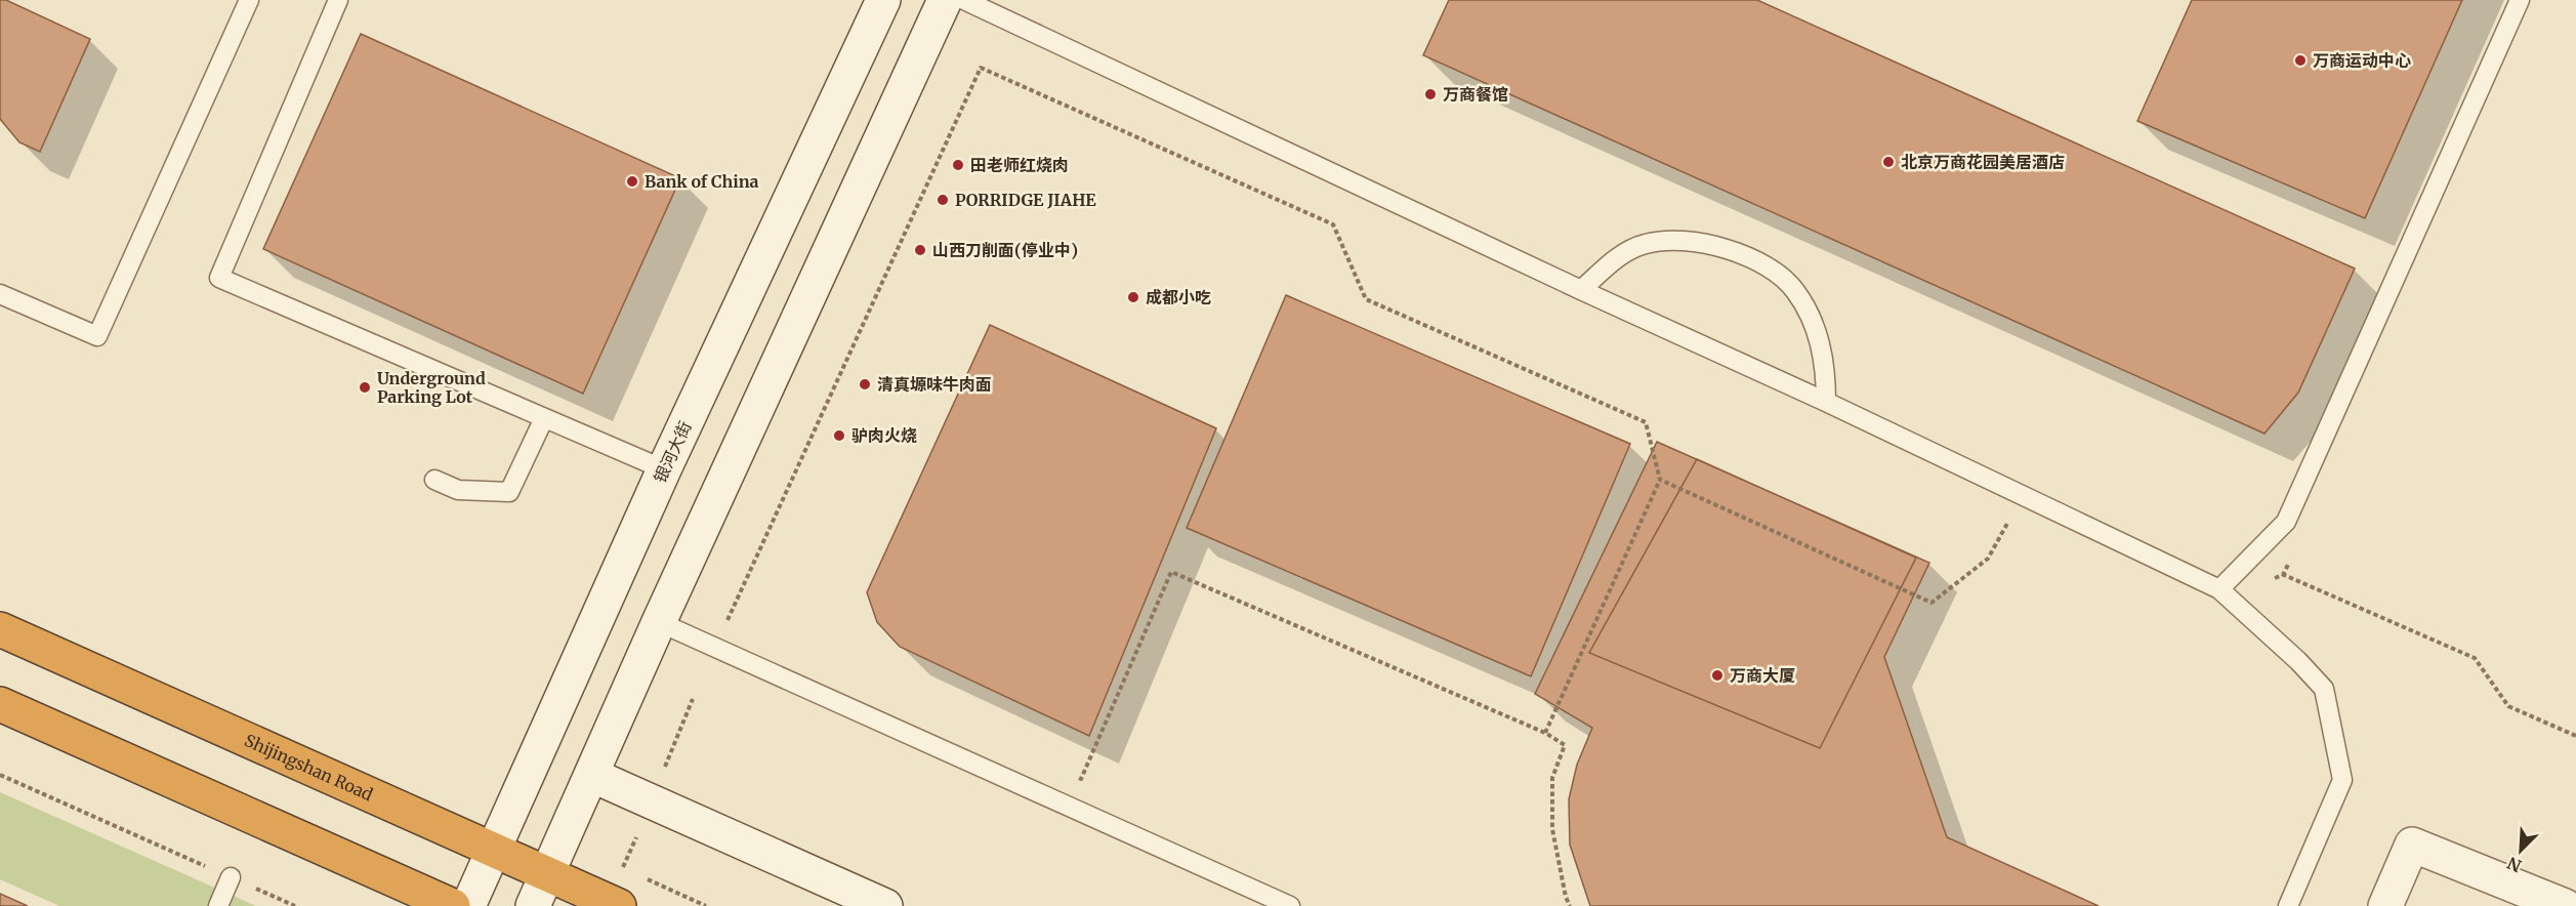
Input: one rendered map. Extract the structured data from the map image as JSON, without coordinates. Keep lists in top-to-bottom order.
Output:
{
  "streets": {
    "highway": ["Shijingshan Road"],
    "main road": ["银河大街"]
  },
  "crossings": [
    ["银河大街", "Shijingshan Road"]
  ],
  "places": [
    "万商运动中心",
    "万商餐馆",
    "北京万商花园美居酒店",
    "田老师红烧肉",
    "Bank of China",
    "PORRIDGE JIAHE",
    "山西刀削面(停业中)",
    "成都小吃",
    "清真塬味牛肉面",
    "Underground Parking Lot",
    "驴肉火烧",
    "万商大厦"
  ],
  "north": "bottom left"
}
